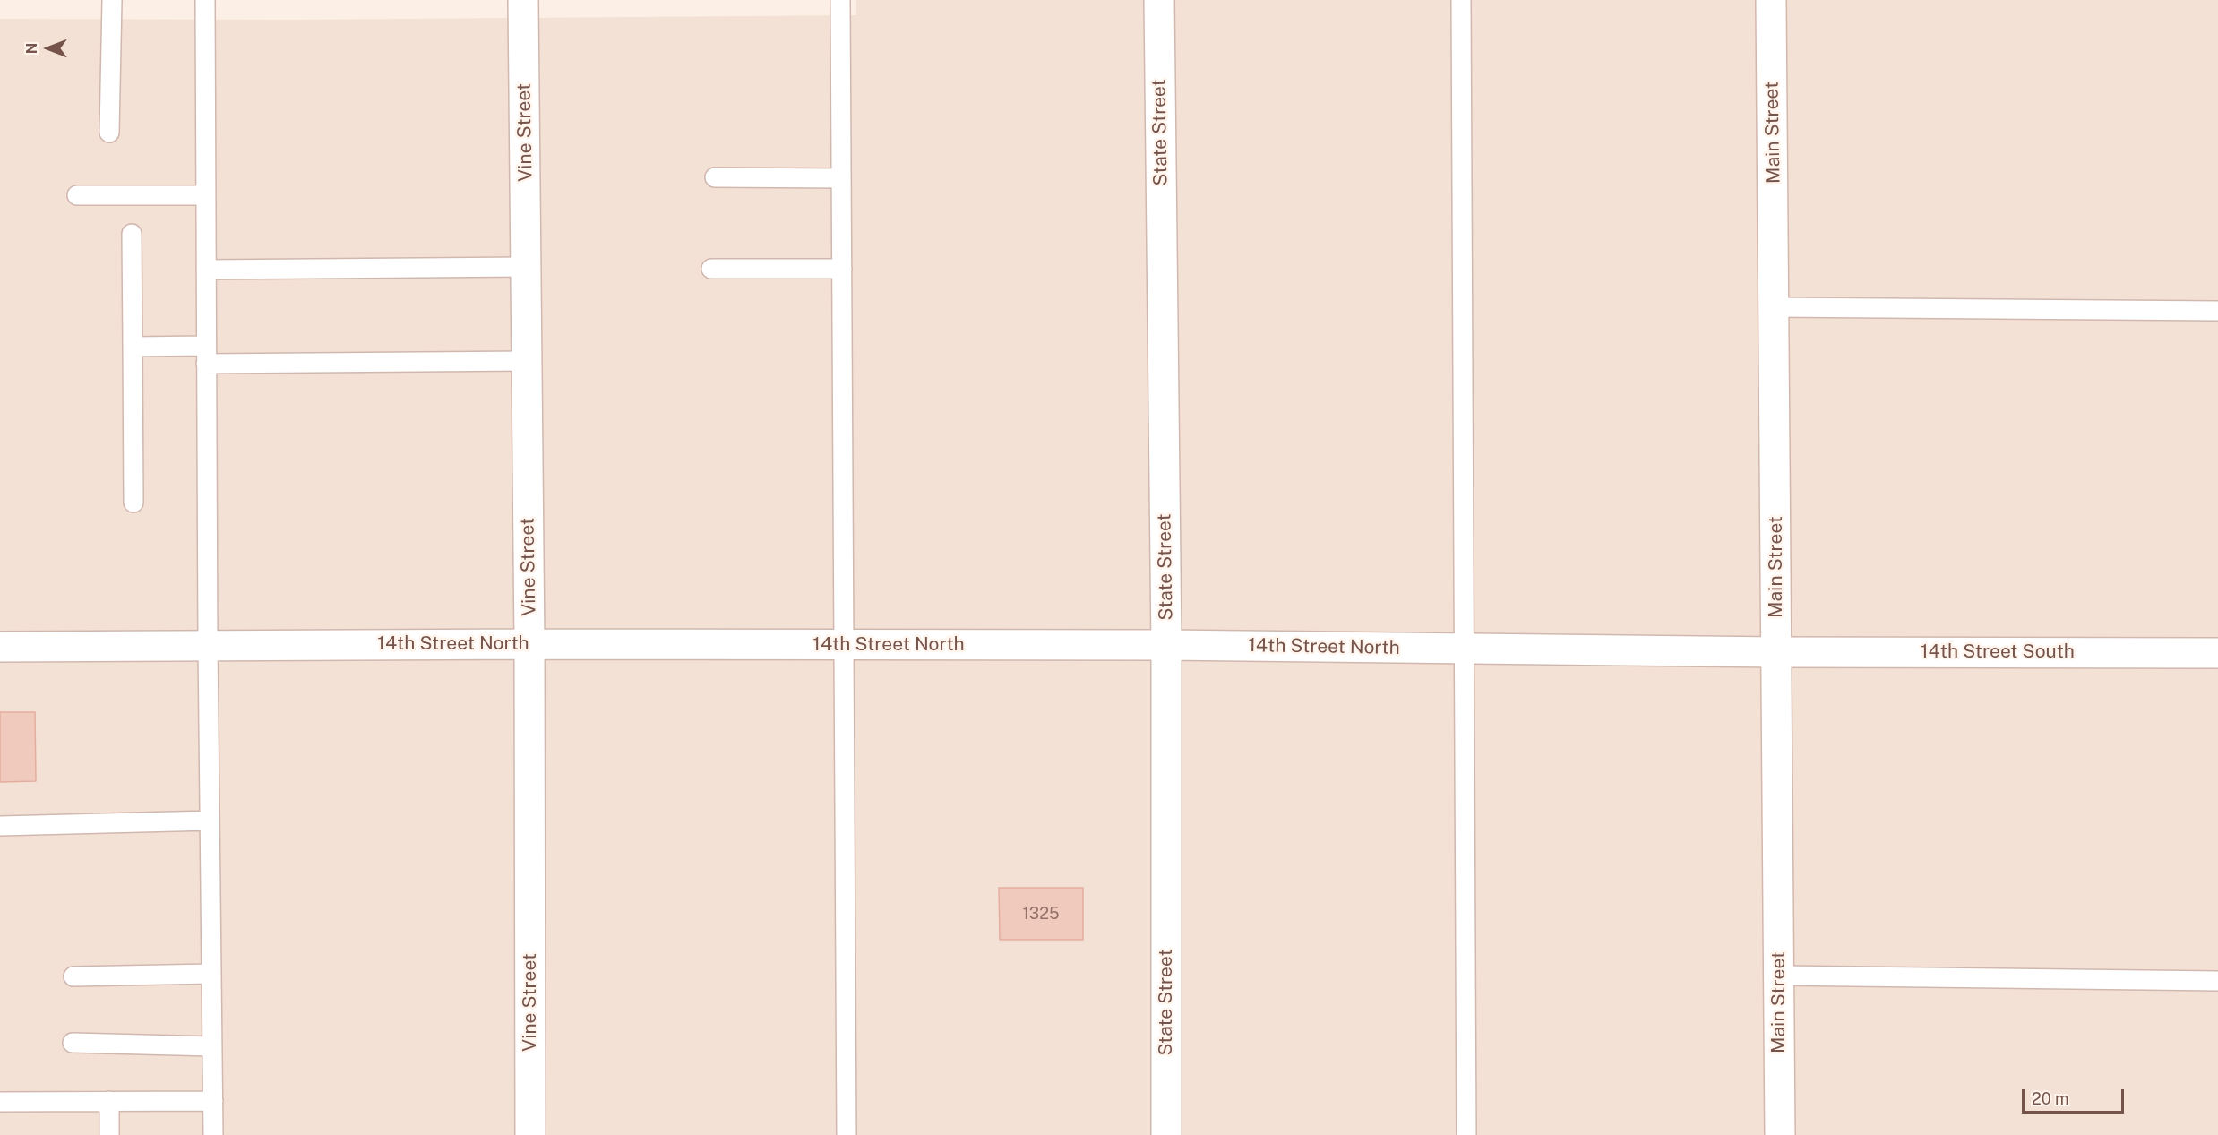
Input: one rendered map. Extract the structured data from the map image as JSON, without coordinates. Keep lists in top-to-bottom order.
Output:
{
  "streets": {
    "street": [
      "Vine Street",
      "State Street",
      "Main Street",
      "14th Street North",
      "14th Street South"
    ]
  },
  "crossings": [
    ["Vine Street", "14th Street North"],
    ["State Street", "14th Street North"],
    ["Main Street", "14th Street North"],
    ["Main Street", "14th Street South"],
    ["14th Street North", "14th Street South"]
  ],
  "house_numbers": ["1325"],
  "scale_bar": "20 m",
  "north": "left"
}
